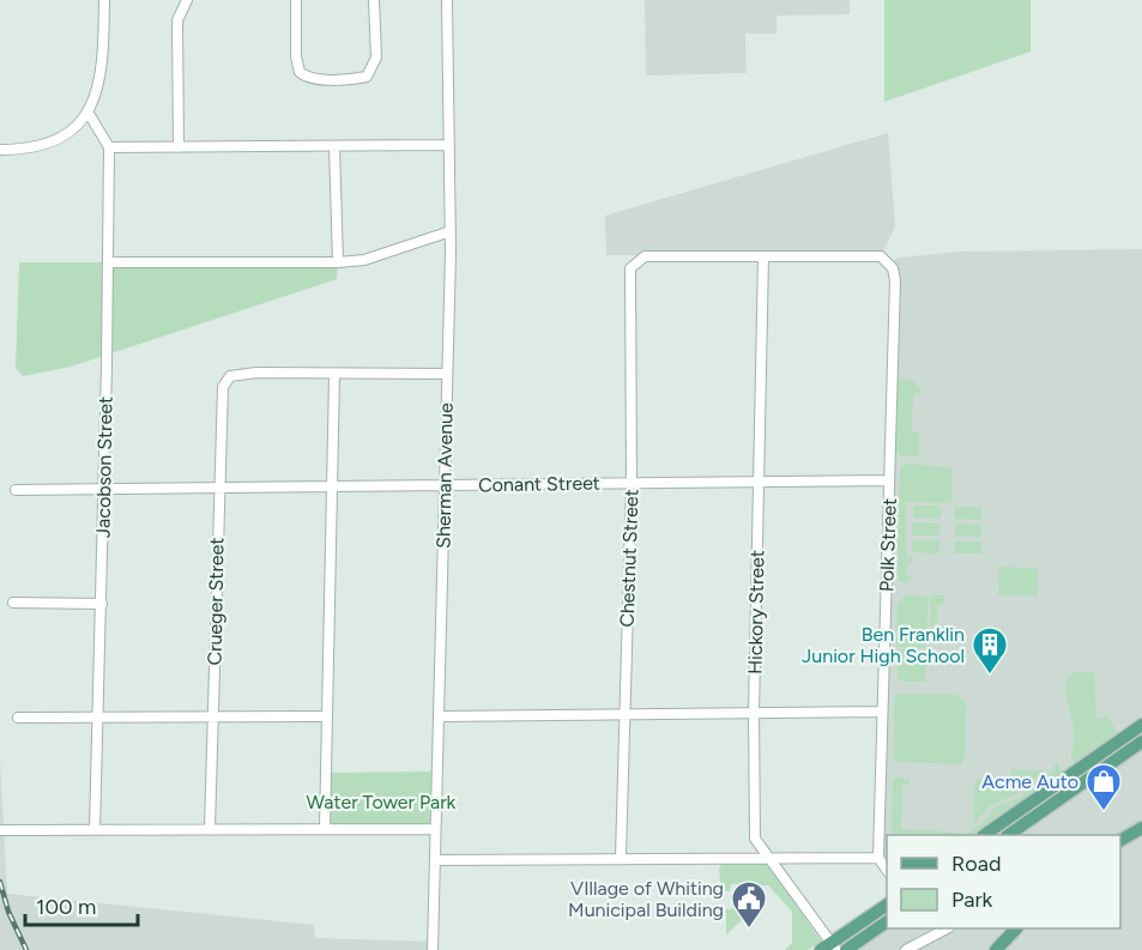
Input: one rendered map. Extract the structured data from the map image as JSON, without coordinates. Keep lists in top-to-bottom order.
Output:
{
  "streets": {
    "street": [
      "Jacobson Street",
      "Sherman Avenue",
      "Conant Street",
      "Polk Street",
      "Chestnut Street",
      "Crueger Street",
      "Hickory Street"
    ]
  },
  "crossings": [
    ["Jacobson Street", "Conant Street"],
    ["Sherman Avenue", "Conant Street"],
    ["Conant Street", "Polk Street"],
    ["Conant Street", "Chestnut Street"],
    ["Conant Street", "Crueger Street"],
    ["Conant Street", "Hickory Street"],
    ["Polk Street", "Chestnut Street"],
    ["Polk Street", "Hickory Street"],
    ["Chestnut Street", "Hickory Street"]
  ],
  "parks": ["Water Tower Park"],
  "places": {
    "building": ["Ben Franklin Junior High School"],
    "shop": ["Acme Auto"],
    "public building": ["VIllage of Whiting Municipal Building"]
  },
  "legend": ["Road", "Park"],
  "scale_bar": "100 m"
}
